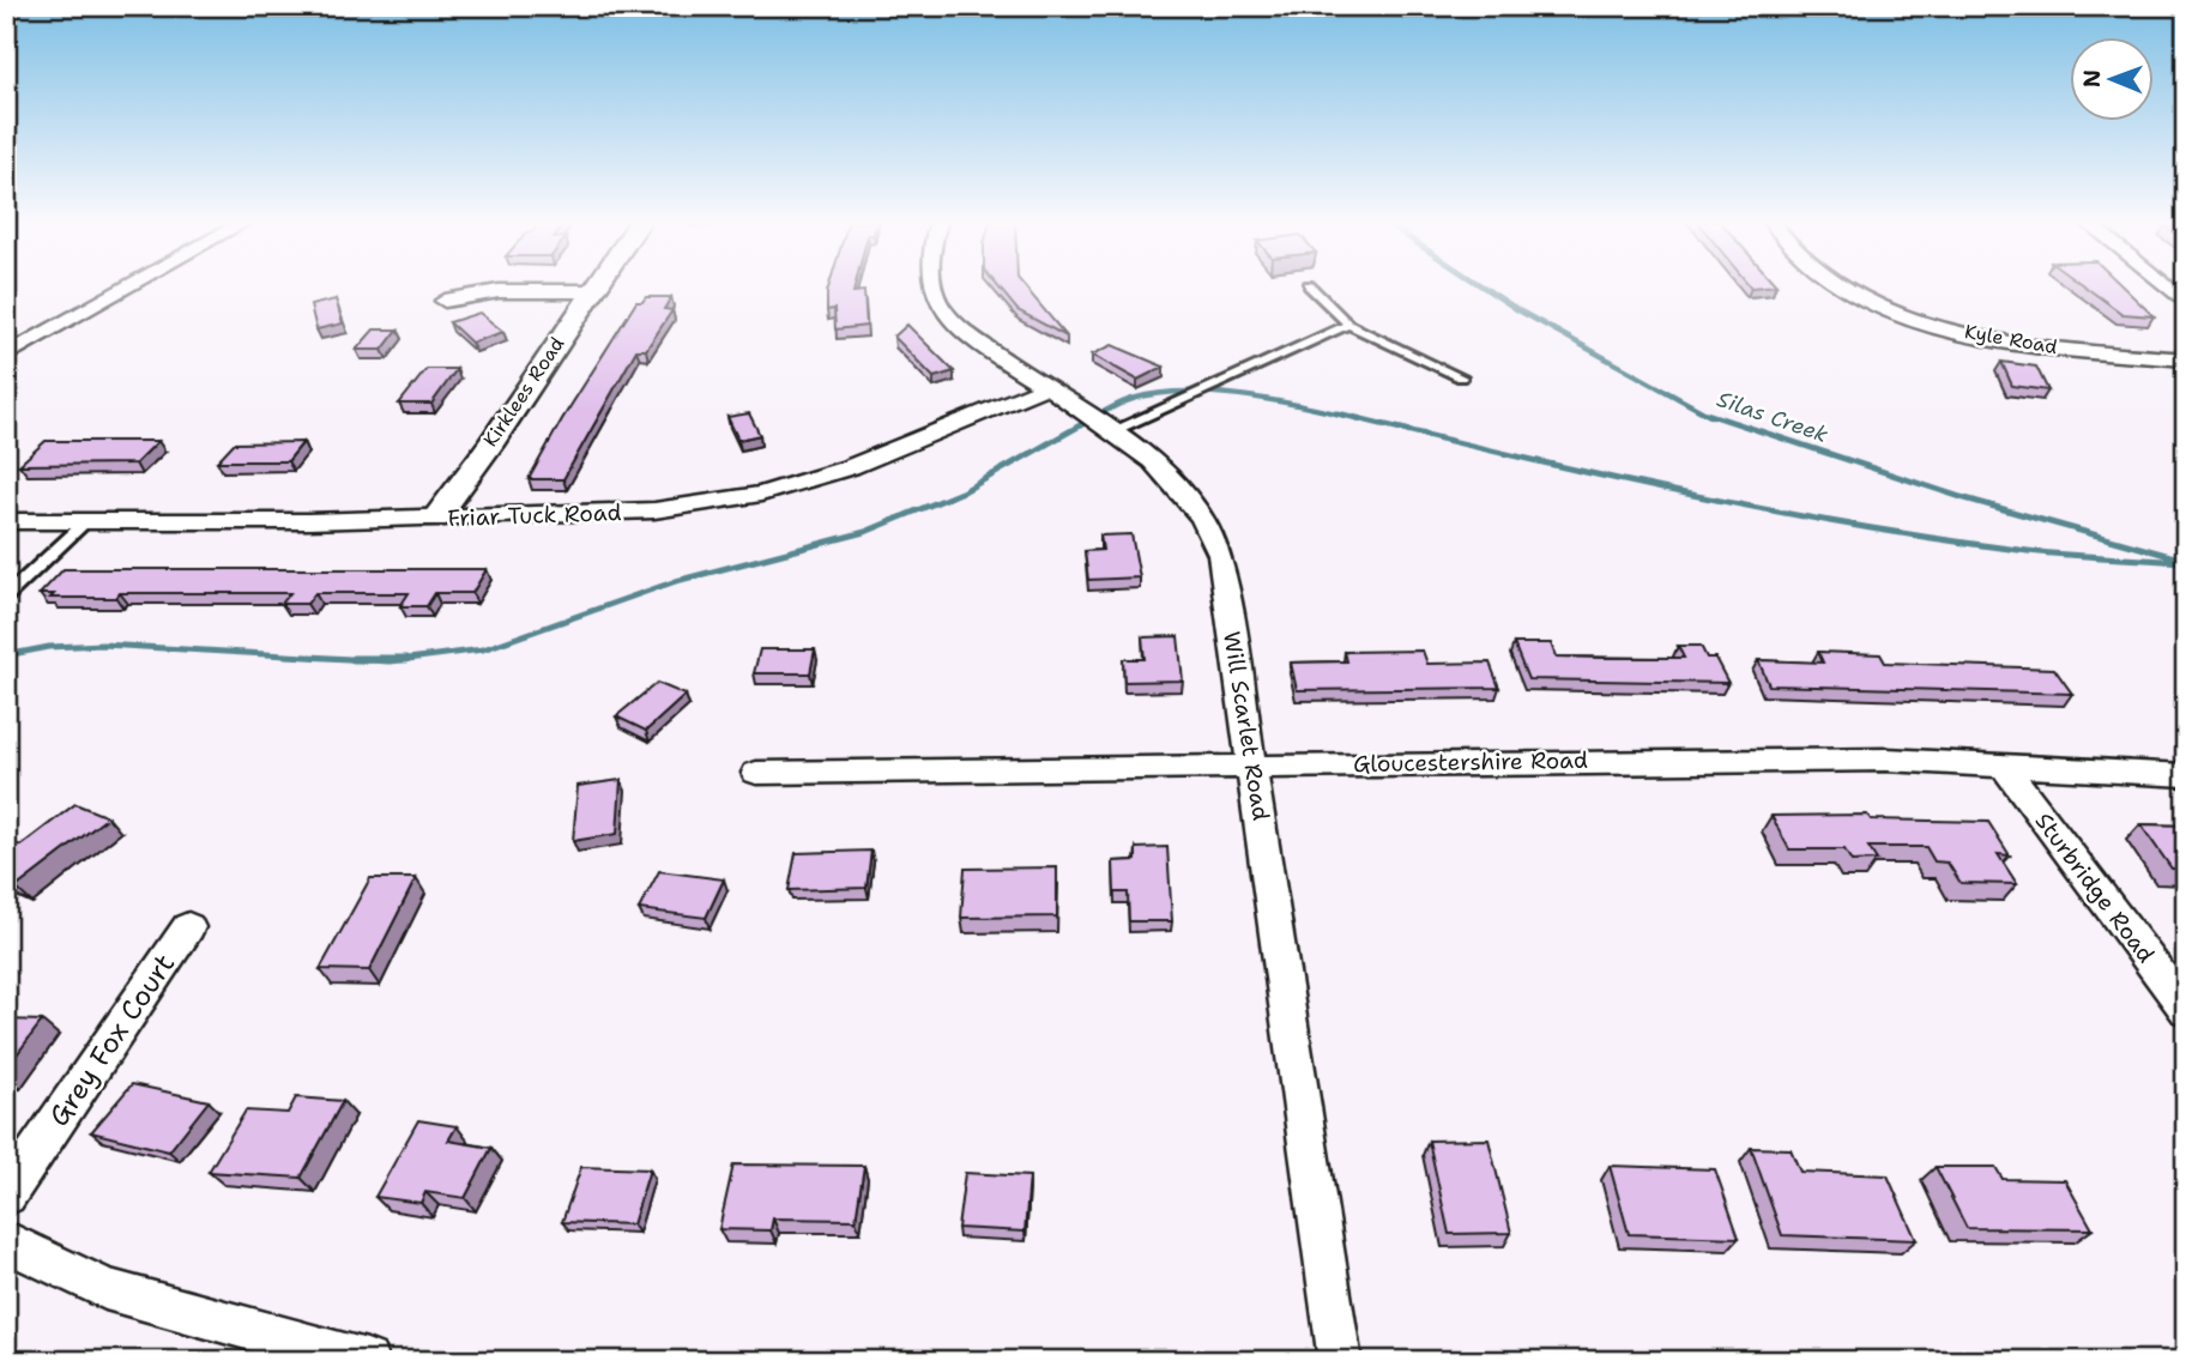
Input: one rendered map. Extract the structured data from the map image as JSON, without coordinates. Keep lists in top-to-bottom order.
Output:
{
  "streets": {
    "street": [
      "Kyle Road",
      "Kirklees Road",
      "Friar Tuck Road",
      "Will Scarlet Road",
      "Gloucestershire Road",
      "Sturbridge Road",
      "Grey Fox Court"
    ]
  },
  "crossings": [
    ["Kirklees Road", "Friar Tuck Road"],
    ["Friar Tuck Road", "Will Scarlet Road"],
    ["Will Scarlet Road", "Gloucestershire Road"],
    ["Gloucestershire Road", "Sturbridge Road"]
  ],
  "water": ["Silas Creek"],
  "north": "left"
}
